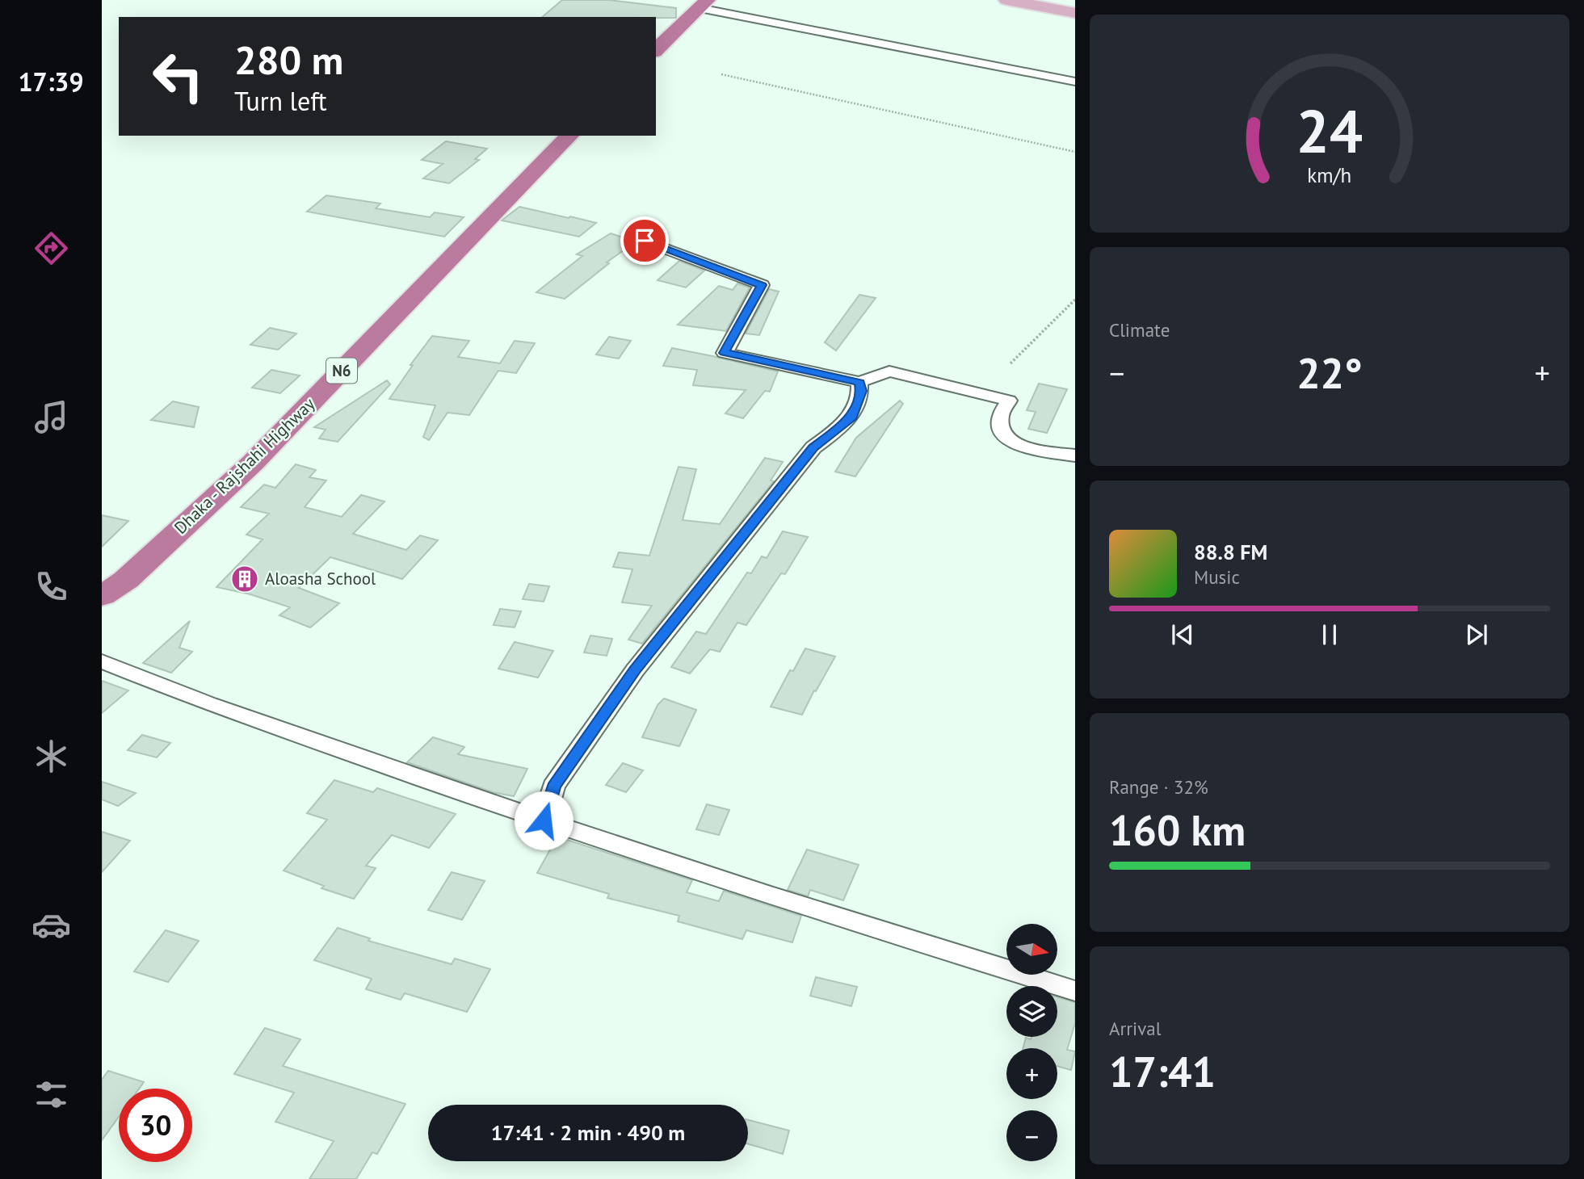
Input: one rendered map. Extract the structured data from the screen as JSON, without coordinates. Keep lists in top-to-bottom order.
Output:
{
  "streets": {
    "highway": ["N6", "Dhaka - Rajshahi Highway"]
  },
  "places": {
    "building": ["Aloasha School"]
  },
  "north": "right",
  "page": {
    "tabs": "17:39",
    "turn": ["280 m", "Turn left"],
    "tile": [
      "Climate",
      ["Range · 32%", "160 km"],
      ["Arrival", "17:41"]
    ],
    "heat": ["−", "22°", "+"],
    "song": ["88.8 FM", "Music"],
    "map_buttons": ["+", "−"],
    "limit": "30",
    "trip": "17:41 · 2 min · 490 m",
    "gauge": ["24", "km/h"]
  }
}
